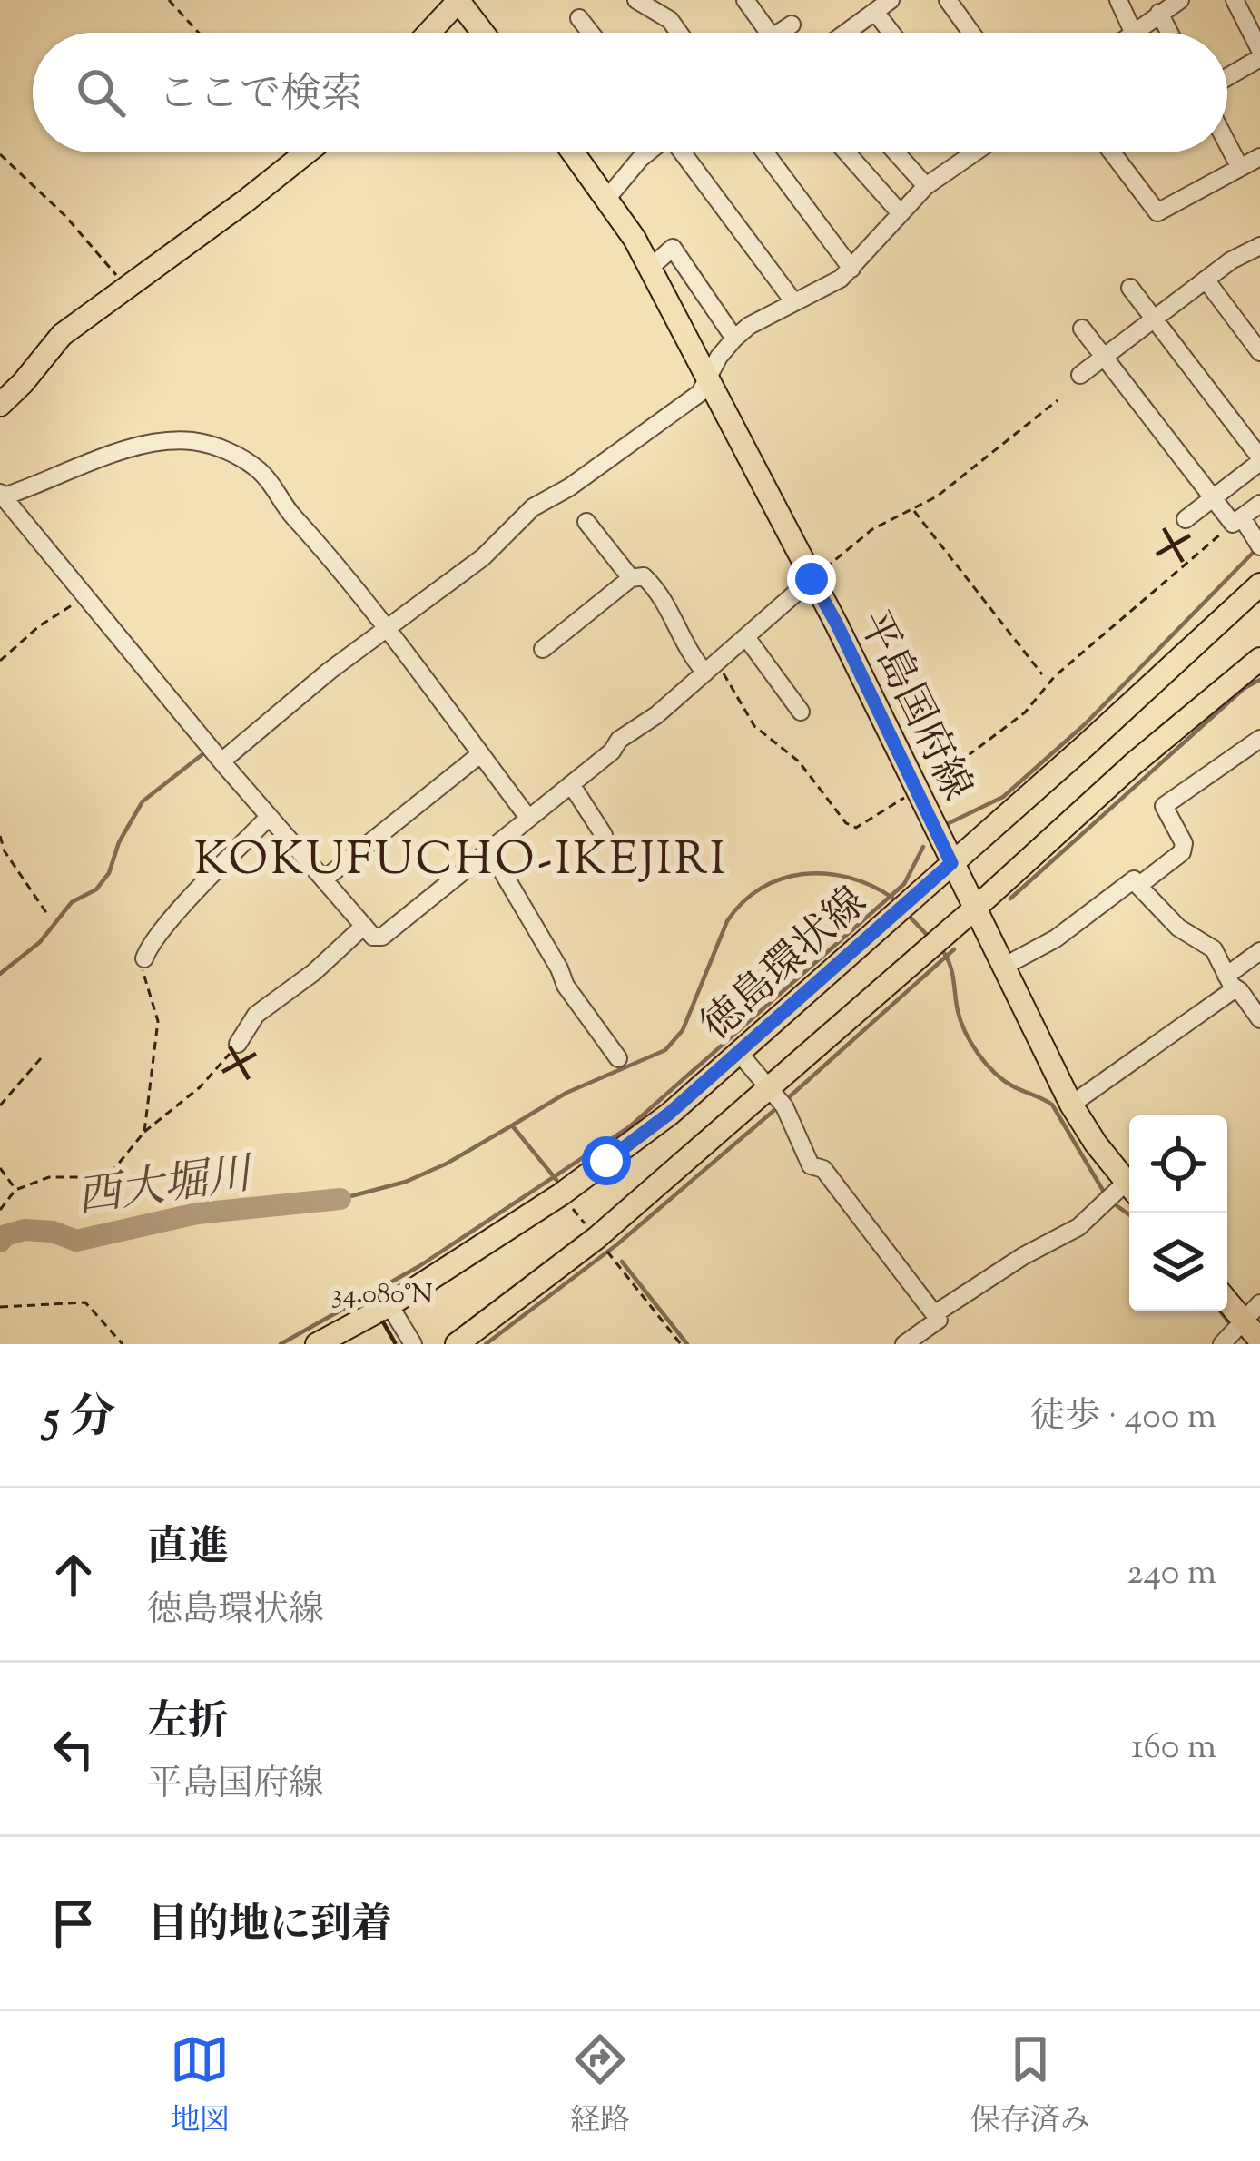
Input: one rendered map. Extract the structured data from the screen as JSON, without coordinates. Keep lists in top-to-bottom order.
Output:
{
  "streets": {
    "main road": ["平島国府線", "徳島環状線"]
  },
  "crossings": [
    ["平島国府線", "徳島環状線"]
  ],
  "districts": ["KOKUFUCHO-IKEJIRI"],
  "water": ["西大堀川"],
  "page": {
    "search": "ここで検索",
    "heading": ["5 分", "徒歩 · 400 m"],
    "list": [
      ["直進", "徳島環状線", "240 m"],
      ["左折", "平島国府線", "160 m"],
      "目的地に到着"
    ],
    "nav": ["地図", "経路", "保存済み"]
  },
  "coordinates": ["34.080°N"]
}
